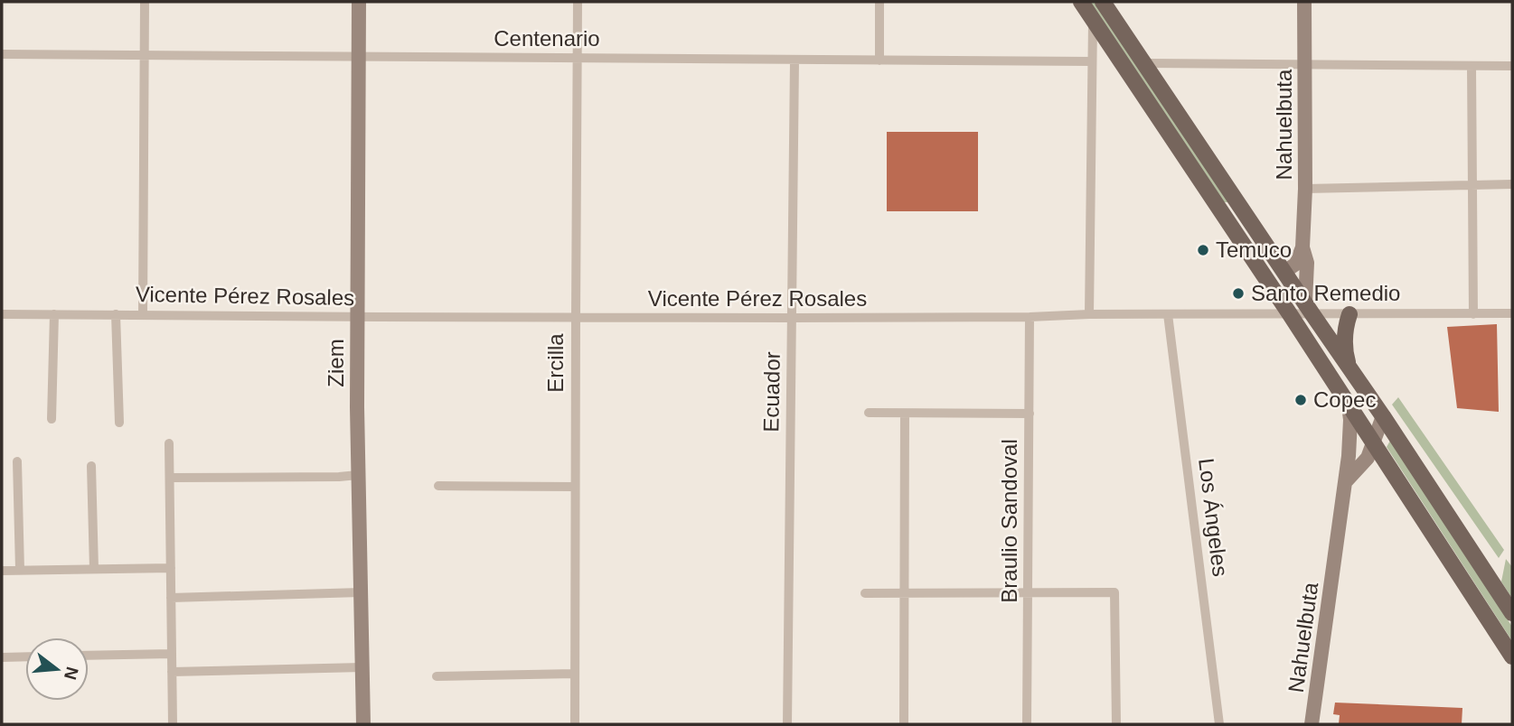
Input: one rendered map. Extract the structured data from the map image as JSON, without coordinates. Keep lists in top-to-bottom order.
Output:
{
  "streets": {
    "street": [
      "Centenario",
      "Nahuelbuta",
      "Vicente Pérez Rosales",
      "Ziem",
      "Ercilla",
      "Ecuador",
      "Los Ángeles",
      "Braulio Sandoval"
    ]
  },
  "crossings": [
    ["Centenario", "Ziem"],
    ["Centenario", "Ercilla"],
    ["Centenario", "Ecuador"],
    ["Nahuelbuta", "Vicente Pérez Rosales"],
    ["Vicente Pérez Rosales", "Ziem"],
    ["Vicente Pérez Rosales", "Ercilla"],
    ["Vicente Pérez Rosales", "Ecuador"],
    ["Vicente Pérez Rosales", "Los Ángeles"],
    ["Vicente Pérez Rosales", "Braulio Sandoval"]
  ],
  "places": ["Temuco", "Santo Remedio", "Copec"],
  "north": "right"
}
